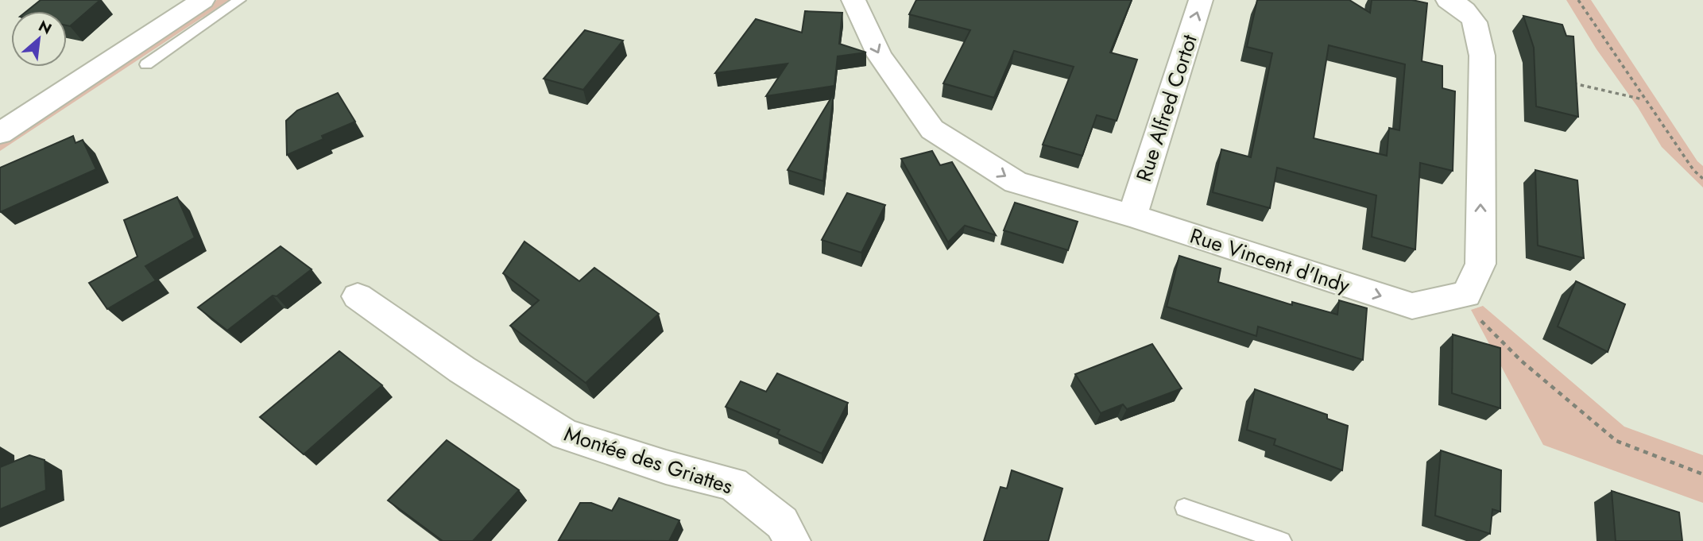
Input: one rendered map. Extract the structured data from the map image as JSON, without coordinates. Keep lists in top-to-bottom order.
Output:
{
  "streets": {
    "street": ["Rue Alfred Cortot", "Rue Vincent d'Indy", "Montée des Griattes"]
  },
  "crossings": [
    ["Rue Alfred Cortot", "Rue Vincent d'Indy"]
  ],
  "one_way": ["Rue Alfred Cortot", "Rue Vincent d'Indy"],
  "north": "top right"
}
